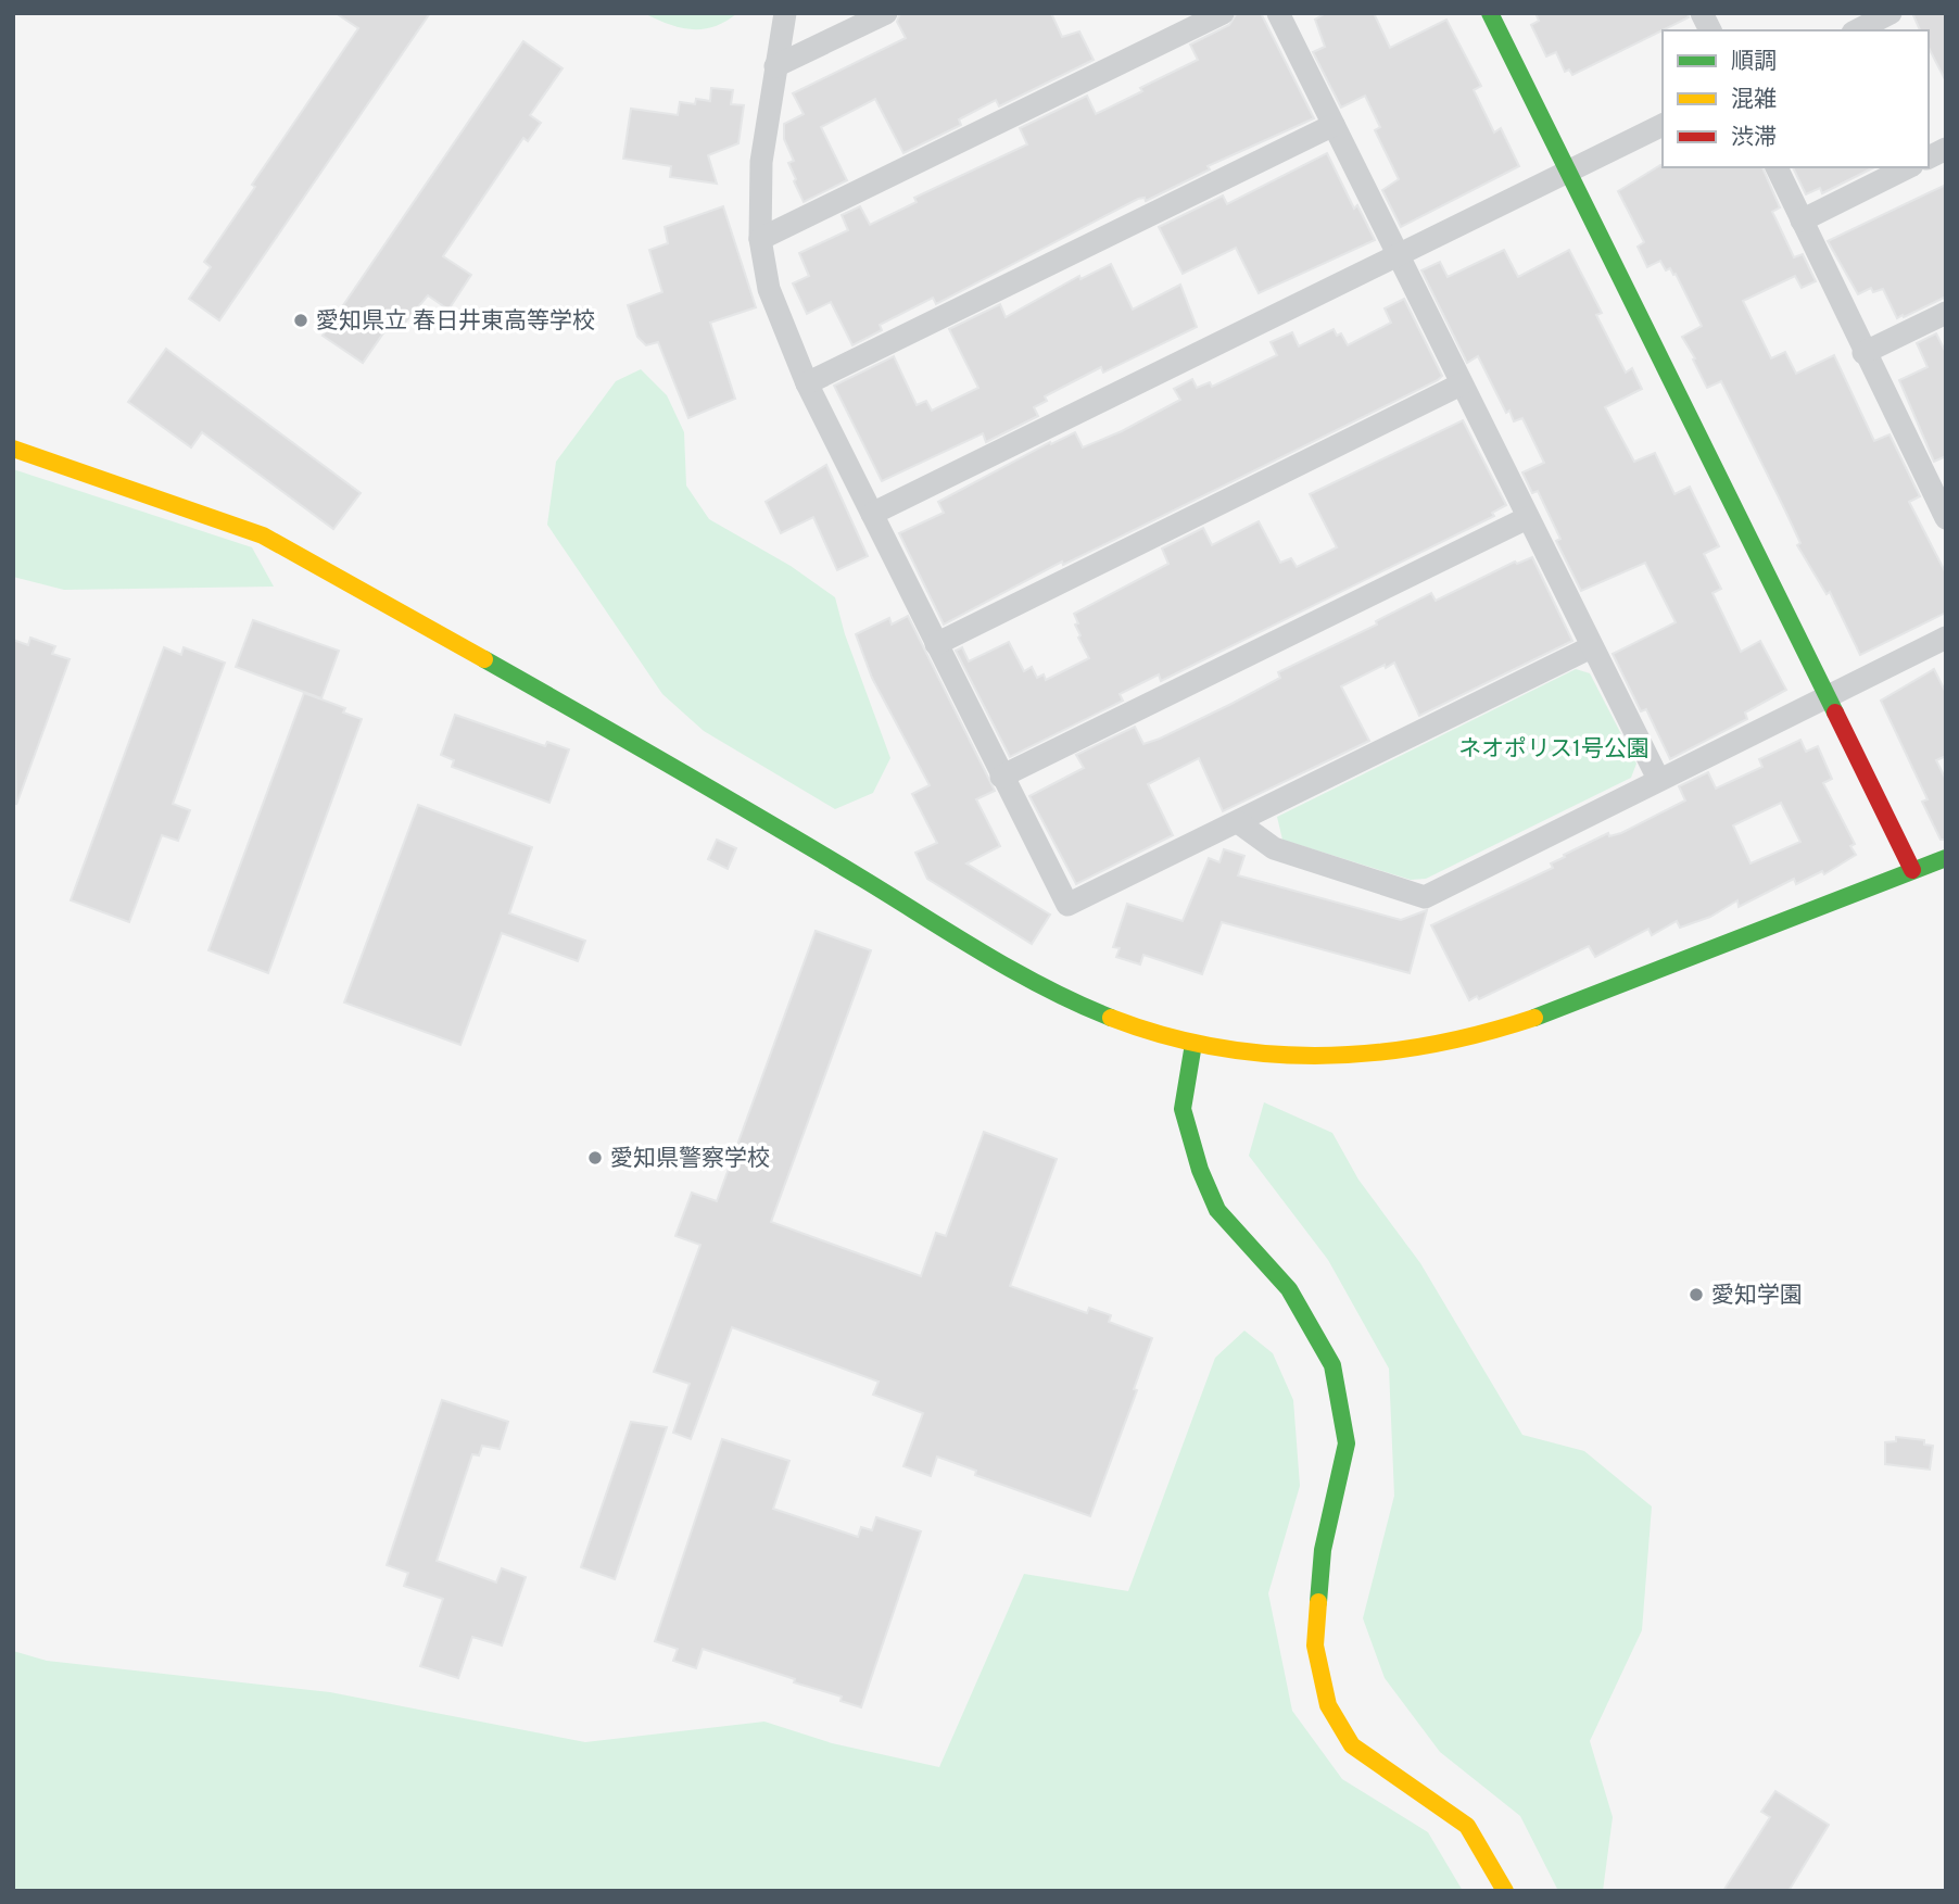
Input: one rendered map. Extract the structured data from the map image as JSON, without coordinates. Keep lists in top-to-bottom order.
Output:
{
  "parks": ["ネオポリス1号公園"],
  "places": ["愛知県立 春日井東高等学校", "愛知県警察学校", "愛知学園"],
  "legend": ["順調", "混雑", "渋滞"]
}
